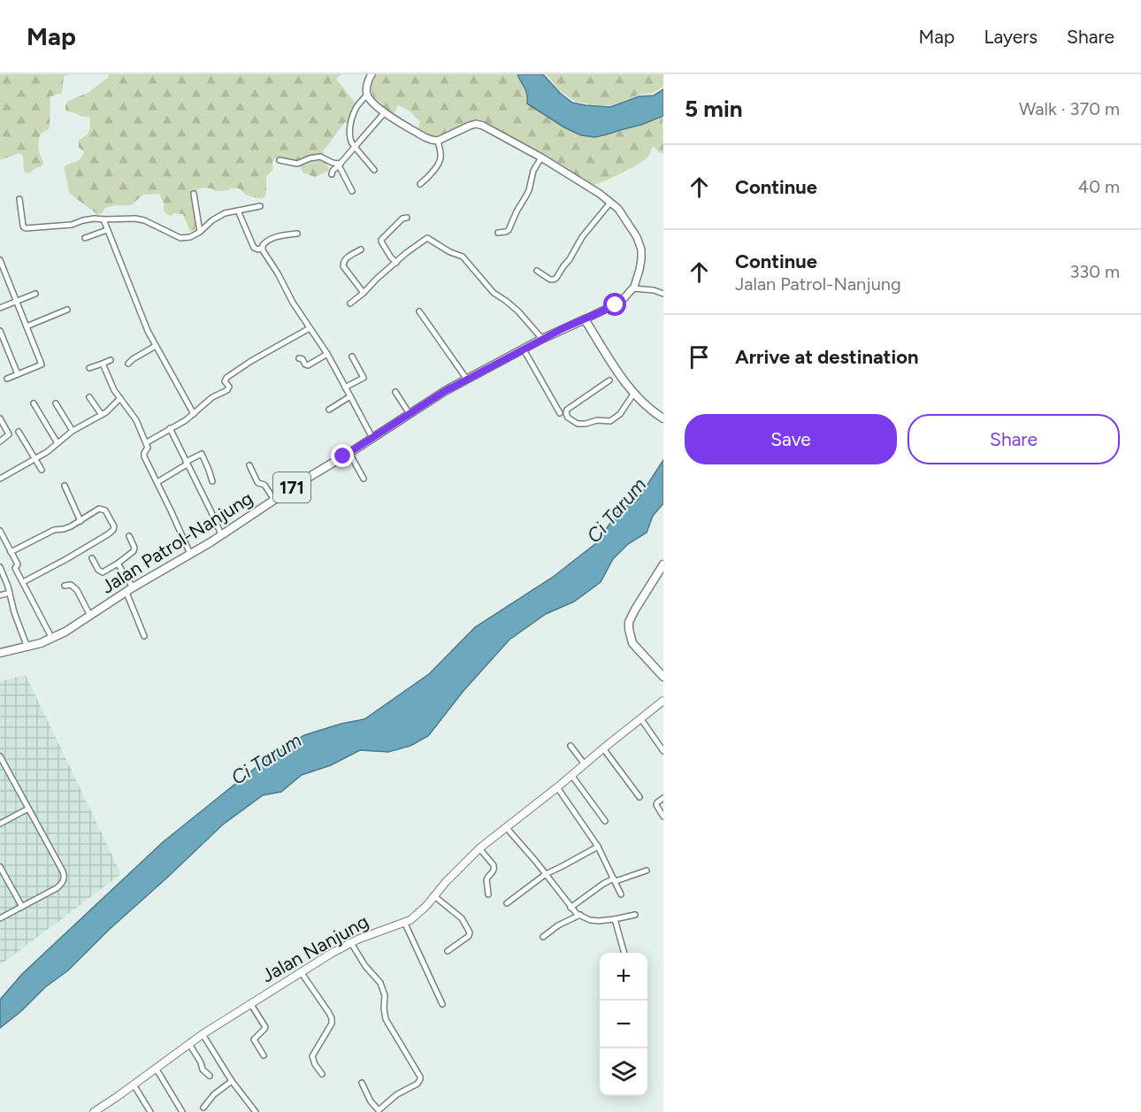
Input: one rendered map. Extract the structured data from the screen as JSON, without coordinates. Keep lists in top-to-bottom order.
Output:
{
  "streets": {
    "main road": ["171", "Jalan Patrol-Nanjung", "Jalan Nanjung"]
  },
  "water": ["Ci Tarum"],
  "page": {
    "header": "Map",
    "nav": ["Map", "Layers", "Share"],
    "heading": ["5 min", "Walk · 370 m"],
    "list": [
      ["Continue", "40 m"],
      ["Continue", "Jalan Patrol-Nanjung", "330 m"],
      "Arrive at destination"
    ],
    "buttons": ["Save", "Share"],
    "map_buttons": ["+", "−"]
  }
}
